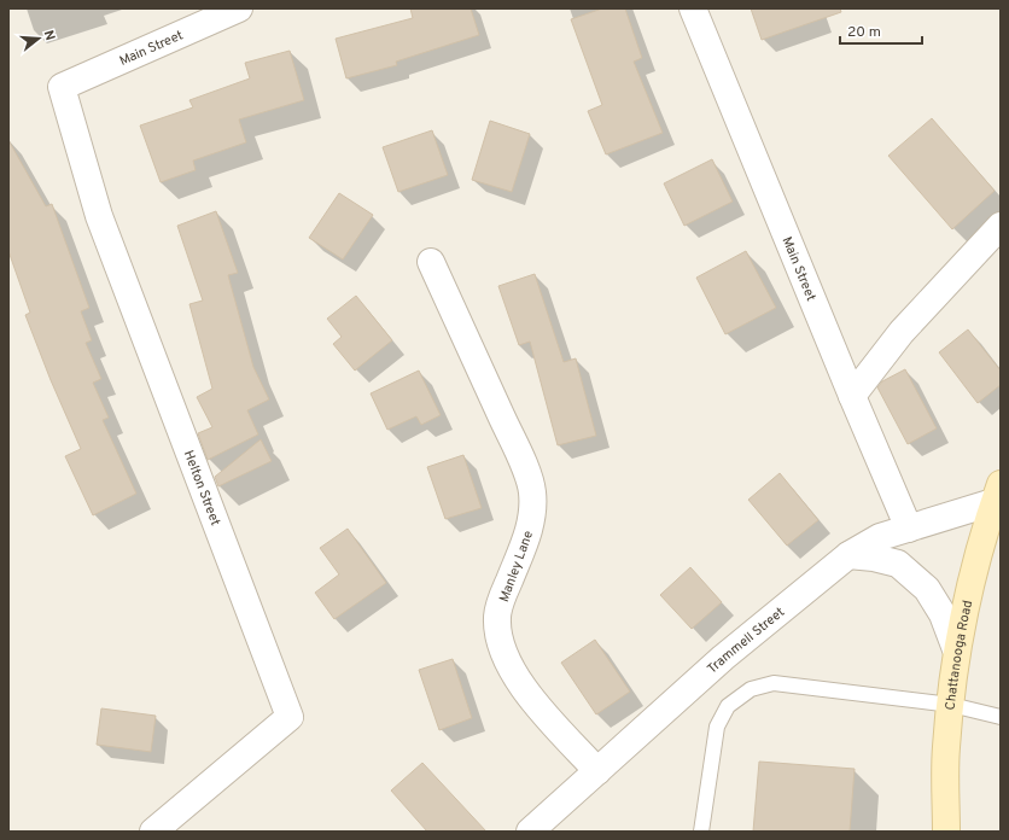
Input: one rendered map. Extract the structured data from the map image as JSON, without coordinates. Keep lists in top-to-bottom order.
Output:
{
  "streets": {
    "main road": ["Chattanooga Road"],
    "street": [
      "Main Street",
      "Helton Street",
      "Manley Lane",
      "Trammell Street"
    ]
  },
  "crossings": [
    ["Main Street", "Helton Street"],
    ["Main Street", "Trammell Street"],
    ["Manley Lane", "Trammell Street"],
    ["Trammell Street", "Chattanooga Road"]
  ],
  "scale_bar": "20 m",
  "north": "right"
}
